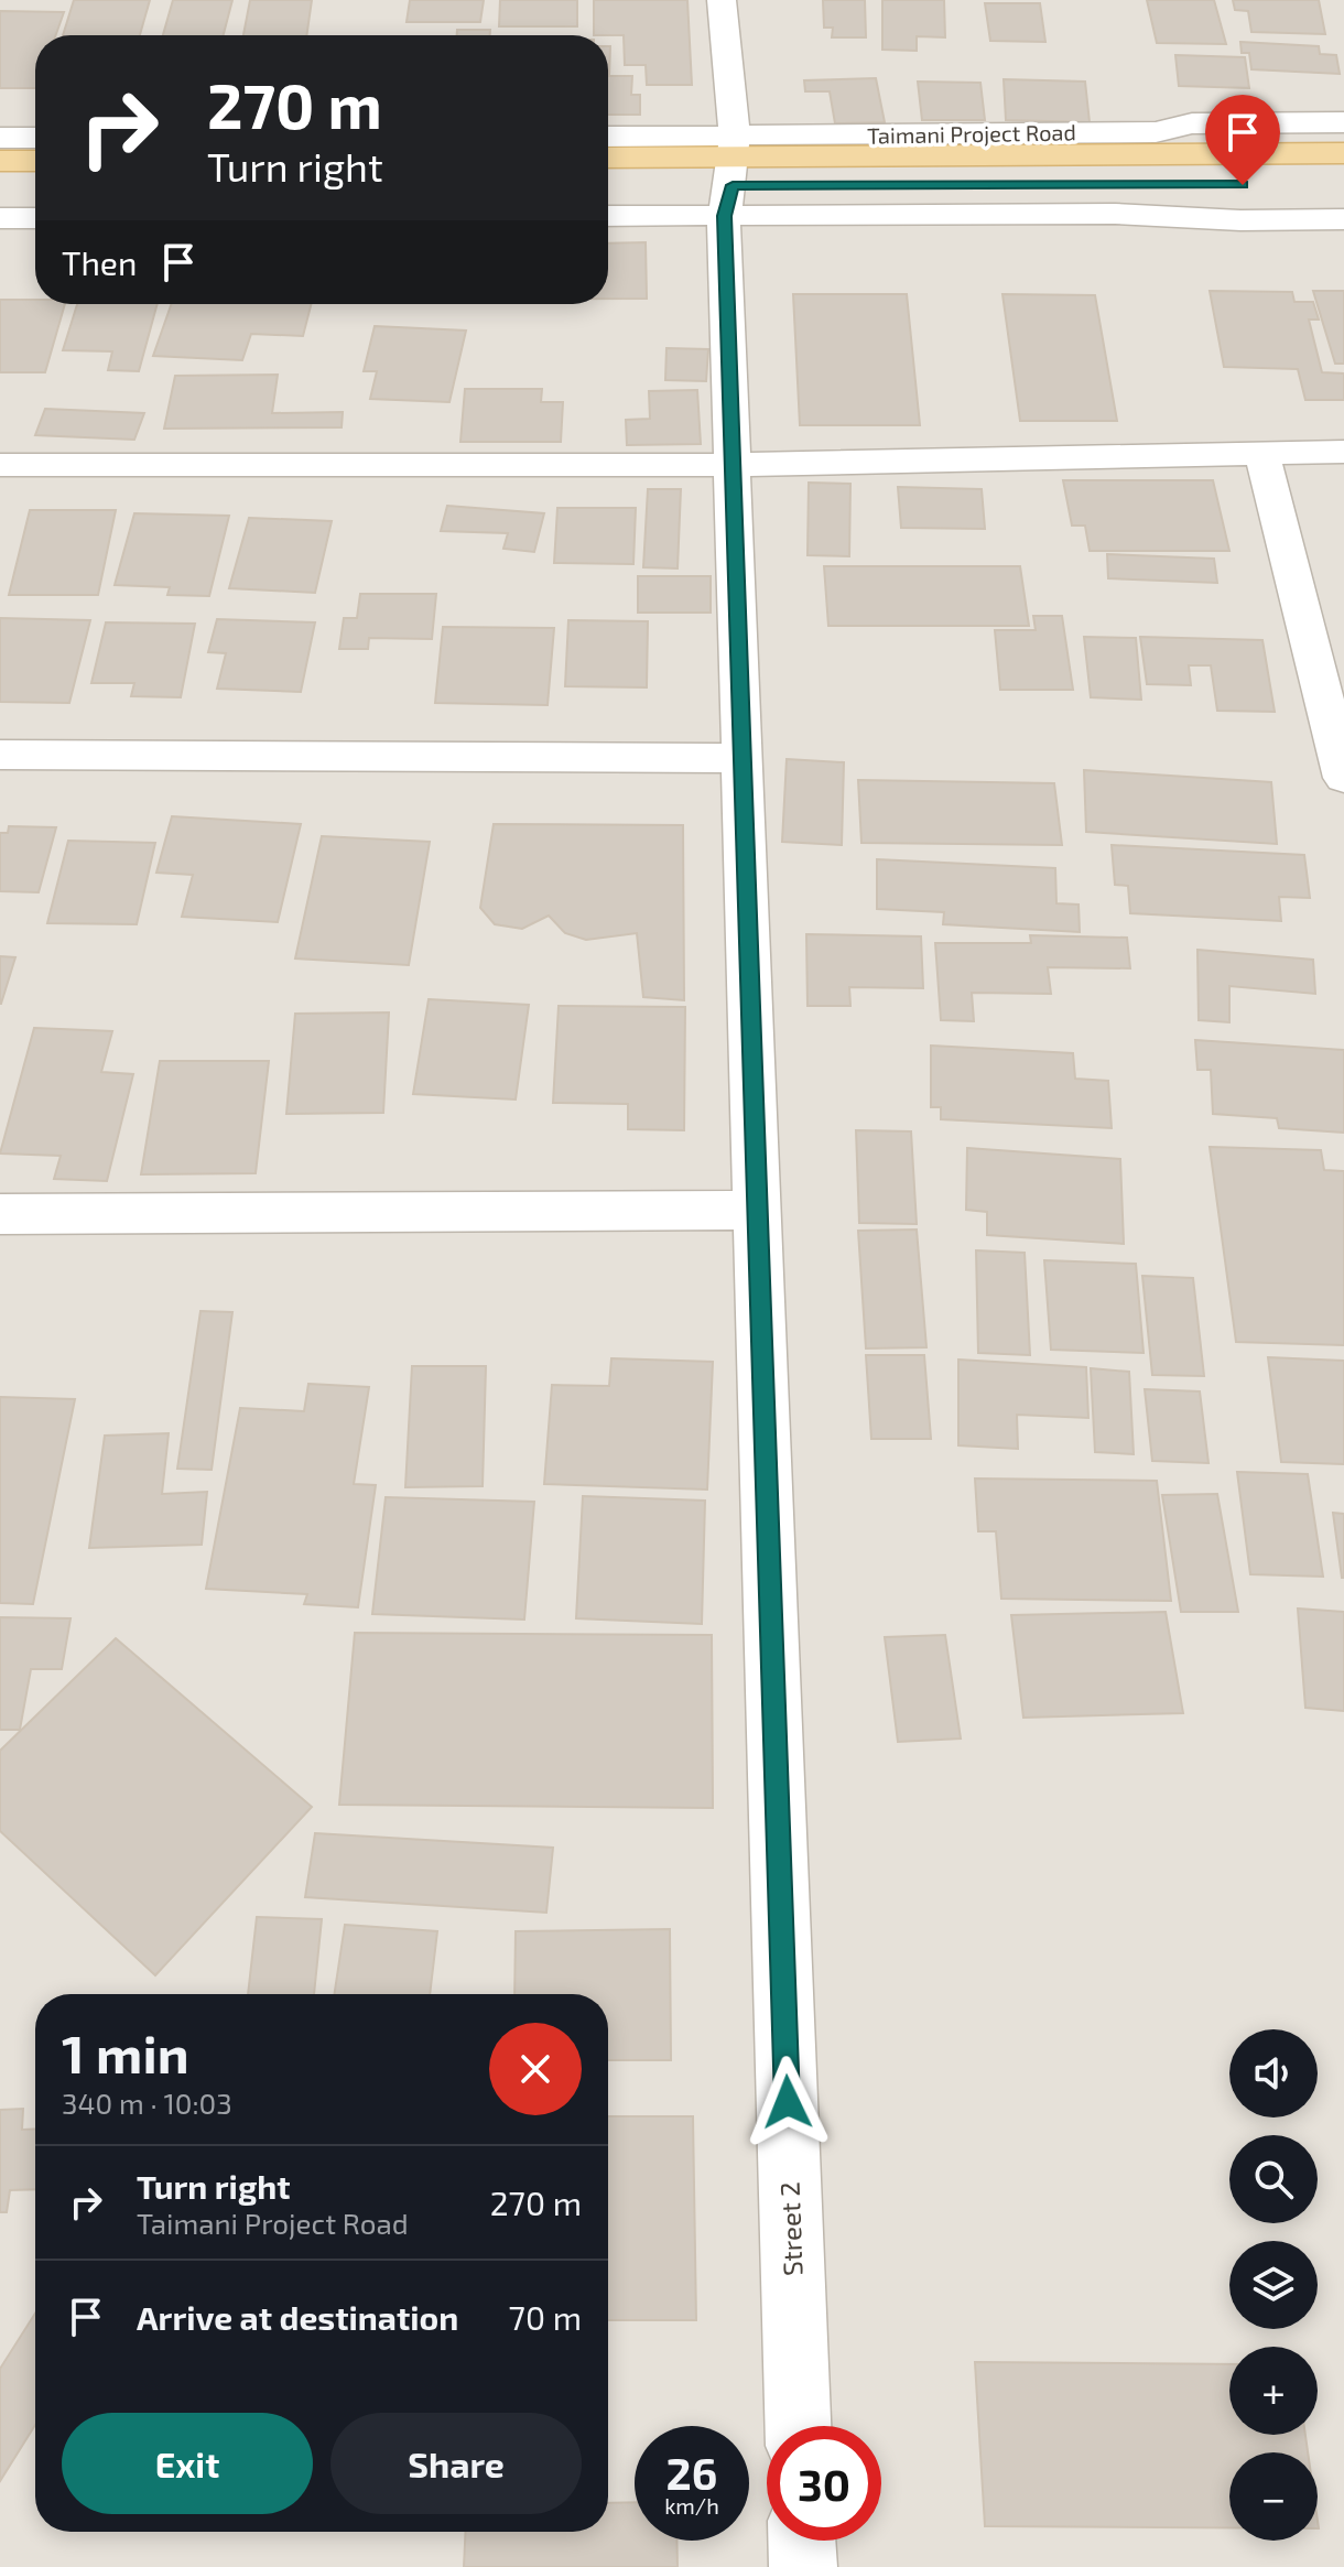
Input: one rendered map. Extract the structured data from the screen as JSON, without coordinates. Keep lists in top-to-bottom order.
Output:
{
  "streets": {
    "main road": ["Taimani Project Road"],
    "street": ["Street 2"]
  },
  "crossings": [
    ["Taimani Project Road", "Street 2"]
  ],
  "page": {
    "turn": ["270 m", "Turn right"],
    "then": "Then",
    "heading": ["1 min", "340 m · 10:03"],
    "map_buttons": ["+", "−"],
    "list": [
      {
        "name": "Turn right",
        "note": "Taimani Project Road",
        "value": "270 m"
      },
      {
        "name": "Arrive at destination",
        "value": "70 m"
      }
    ],
    "buttons": ["Exit", "Share"],
    "speed": "26 km/h",
    "limit": "30"
  }
}
